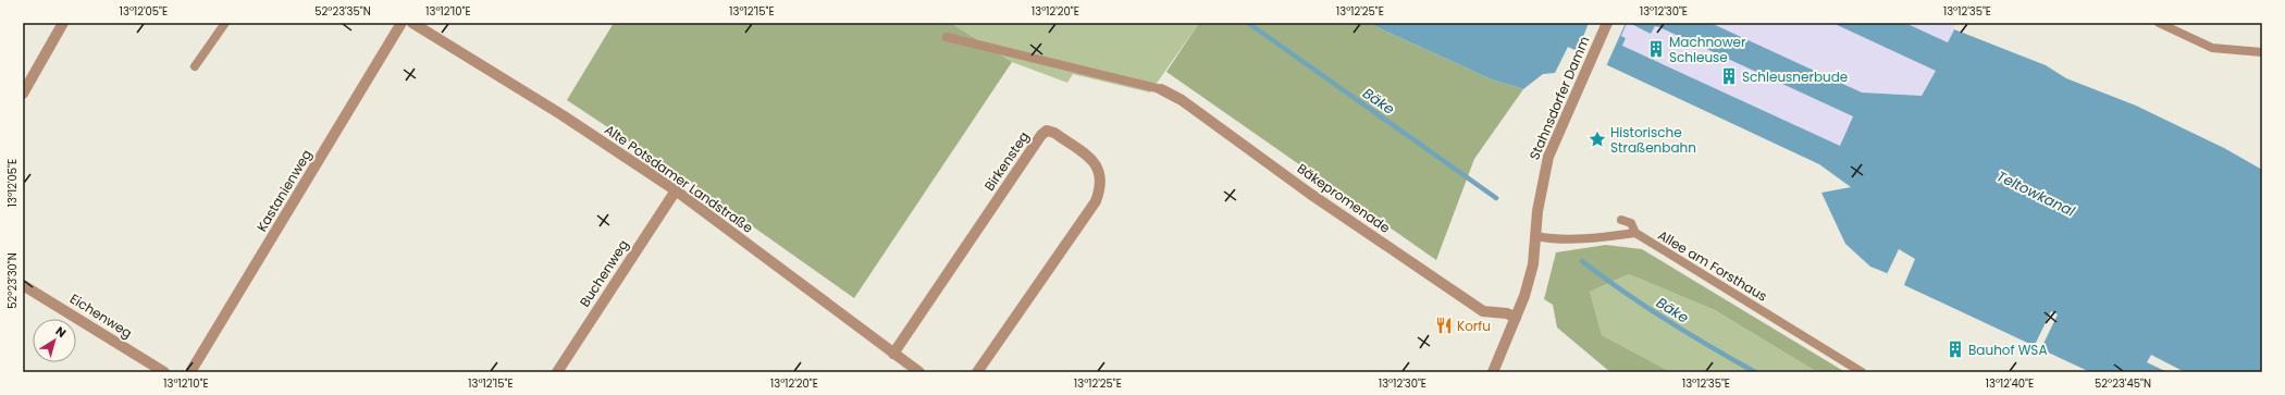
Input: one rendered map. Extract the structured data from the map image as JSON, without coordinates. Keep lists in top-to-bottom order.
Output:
{
  "streets": {
    "street": [
      "Stahnsdorfer Damm",
      "Birkensteg",
      "Alte Potsdamer Landstraße",
      "Kastanienweg",
      "Bäkepromenade",
      "Buchenweg",
      "Eichenweg"
    ],
    "lane": ["Allee am Forsthaus"]
  },
  "crossings": [
    ["Stahnsdorfer Damm", "Bäkepromenade"],
    ["Birkensteg", "Alte Potsdamer Landstraße"],
    ["Alte Potsdamer Landstraße", "Buchenweg"]
  ],
  "water": ["Bäke", "Teltowkanal"],
  "places": {
    "building": ["Machnower Schleuse", "Schleusnerbude", "Bauhof WSA"],
    "place": ["Historische Straßenbahn"],
    "restaurant": ["Korfu"]
  },
  "north": "top right",
  "coordinates": [
    "13°12'05\"E",
    "52°23'35\"N",
    "13°12'10\"E",
    "13°12'15\"E",
    "13°12'20\"E",
    "13°12'25\"E",
    "13°12'30\"E",
    "13°12'35\"E",
    "52°23'30\"N",
    "13°12'40\"E",
    "52°23'45\"N"
  ]
}
